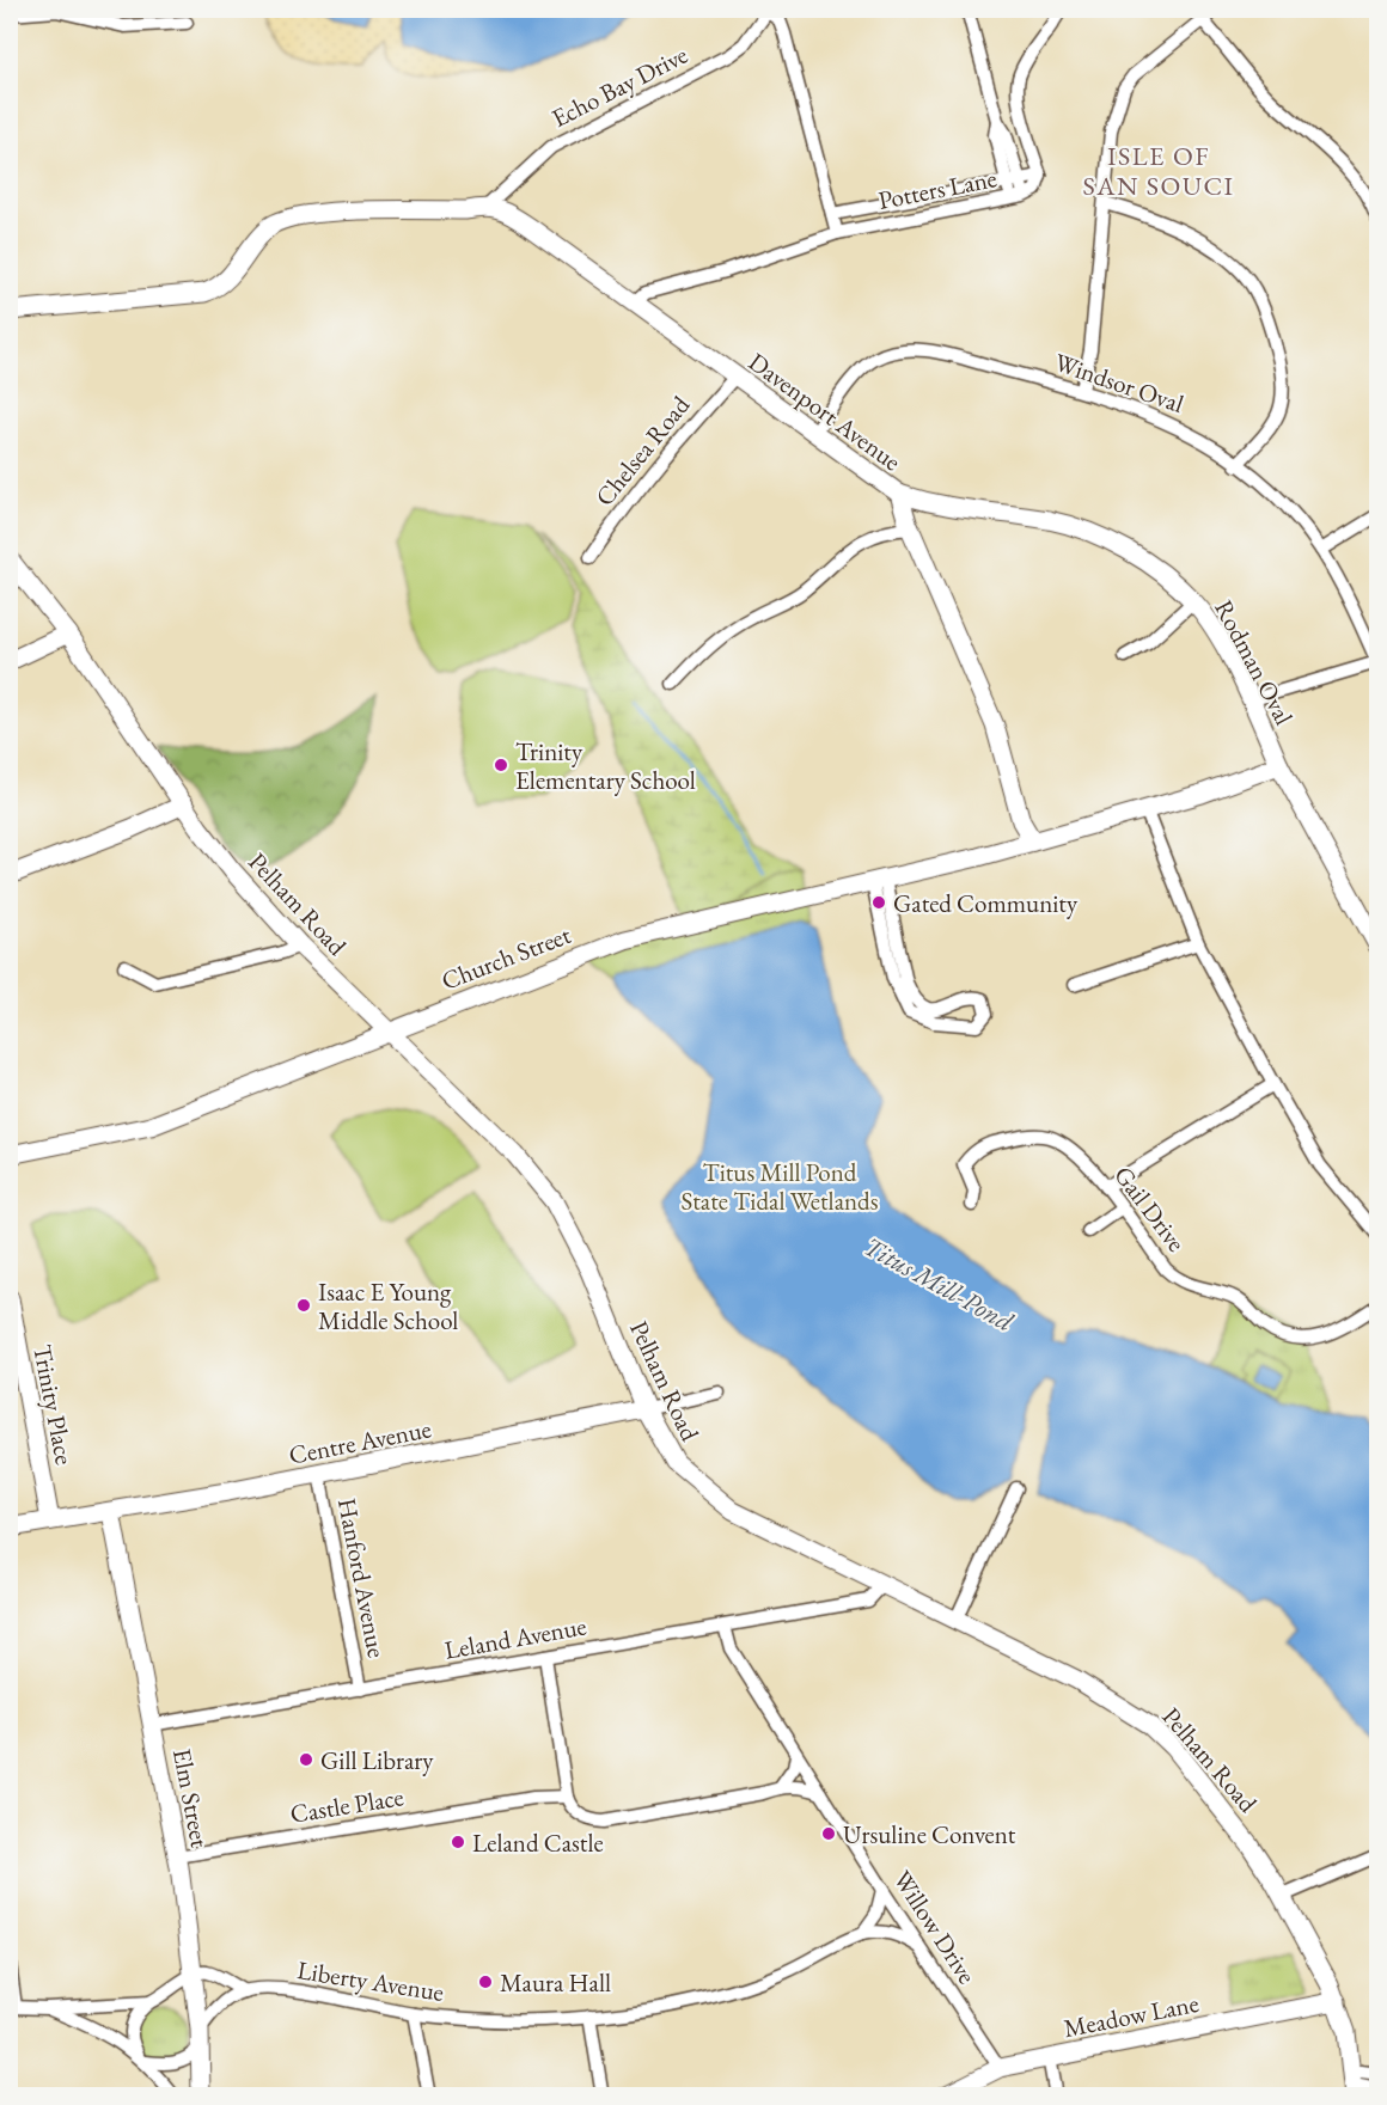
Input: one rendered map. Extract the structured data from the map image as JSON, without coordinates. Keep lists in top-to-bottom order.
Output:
{
  "streets": {
    "street": [
      "Echo Bay Drive",
      "Potters Lane",
      "Windsor Oval",
      "Davenport Avenue",
      "Chelsea Road",
      "Rodman Oval",
      "Pelham Road",
      "Church Street",
      "Gail Drive",
      "Trinity Place",
      "Centre Avenue",
      "Hanford Avenue",
      "Leland Avenue",
      "Elm Street",
      "Castle Place",
      "Willow Drive",
      "Liberty Avenue",
      "Meadow Lane"
    ]
  },
  "crossings": [
    ["Echo Bay Drive", "Davenport Avenue"],
    ["Potters Lane", "Davenport Avenue"],
    ["Windsor Oval", "Davenport Avenue"],
    ["Davenport Avenue", "Chelsea Road"],
    ["Davenport Avenue", "Rodman Oval"],
    ["Davenport Avenue", "Church Street"],
    ["Pelham Road", "Church Street"],
    ["Pelham Road", "Centre Avenue"],
    ["Pelham Road", "Leland Avenue"],
    ["Pelham Road", "Meadow Lane"],
    ["Trinity Place", "Centre Avenue"],
    ["Centre Avenue", "Hanford Avenue"],
    ["Centre Avenue", "Elm Street"],
    ["Hanford Avenue", "Leland Avenue"],
    ["Leland Avenue", "Elm Street"],
    ["Leland Avenue", "Willow Drive"],
    ["Elm Street", "Castle Place"],
    ["Elm Street", "Liberty Avenue"],
    ["Willow Drive", "Liberty Avenue"],
    ["Willow Drive", "Meadow Lane"]
  ],
  "districts": ["ISLE OF SAN SOUCI"],
  "water": ["Titus Mill-Pond"],
  "parks": ["Titus Mill Pond State Tidal Wetlands"],
  "places": [
    "Trinity Elementary School",
    "Gated Community",
    "Isaac E Young Middle School",
    "Gill Library",
    "Ursuline Convent",
    "Leland Castle",
    "Maura Hall"
  ]
}
